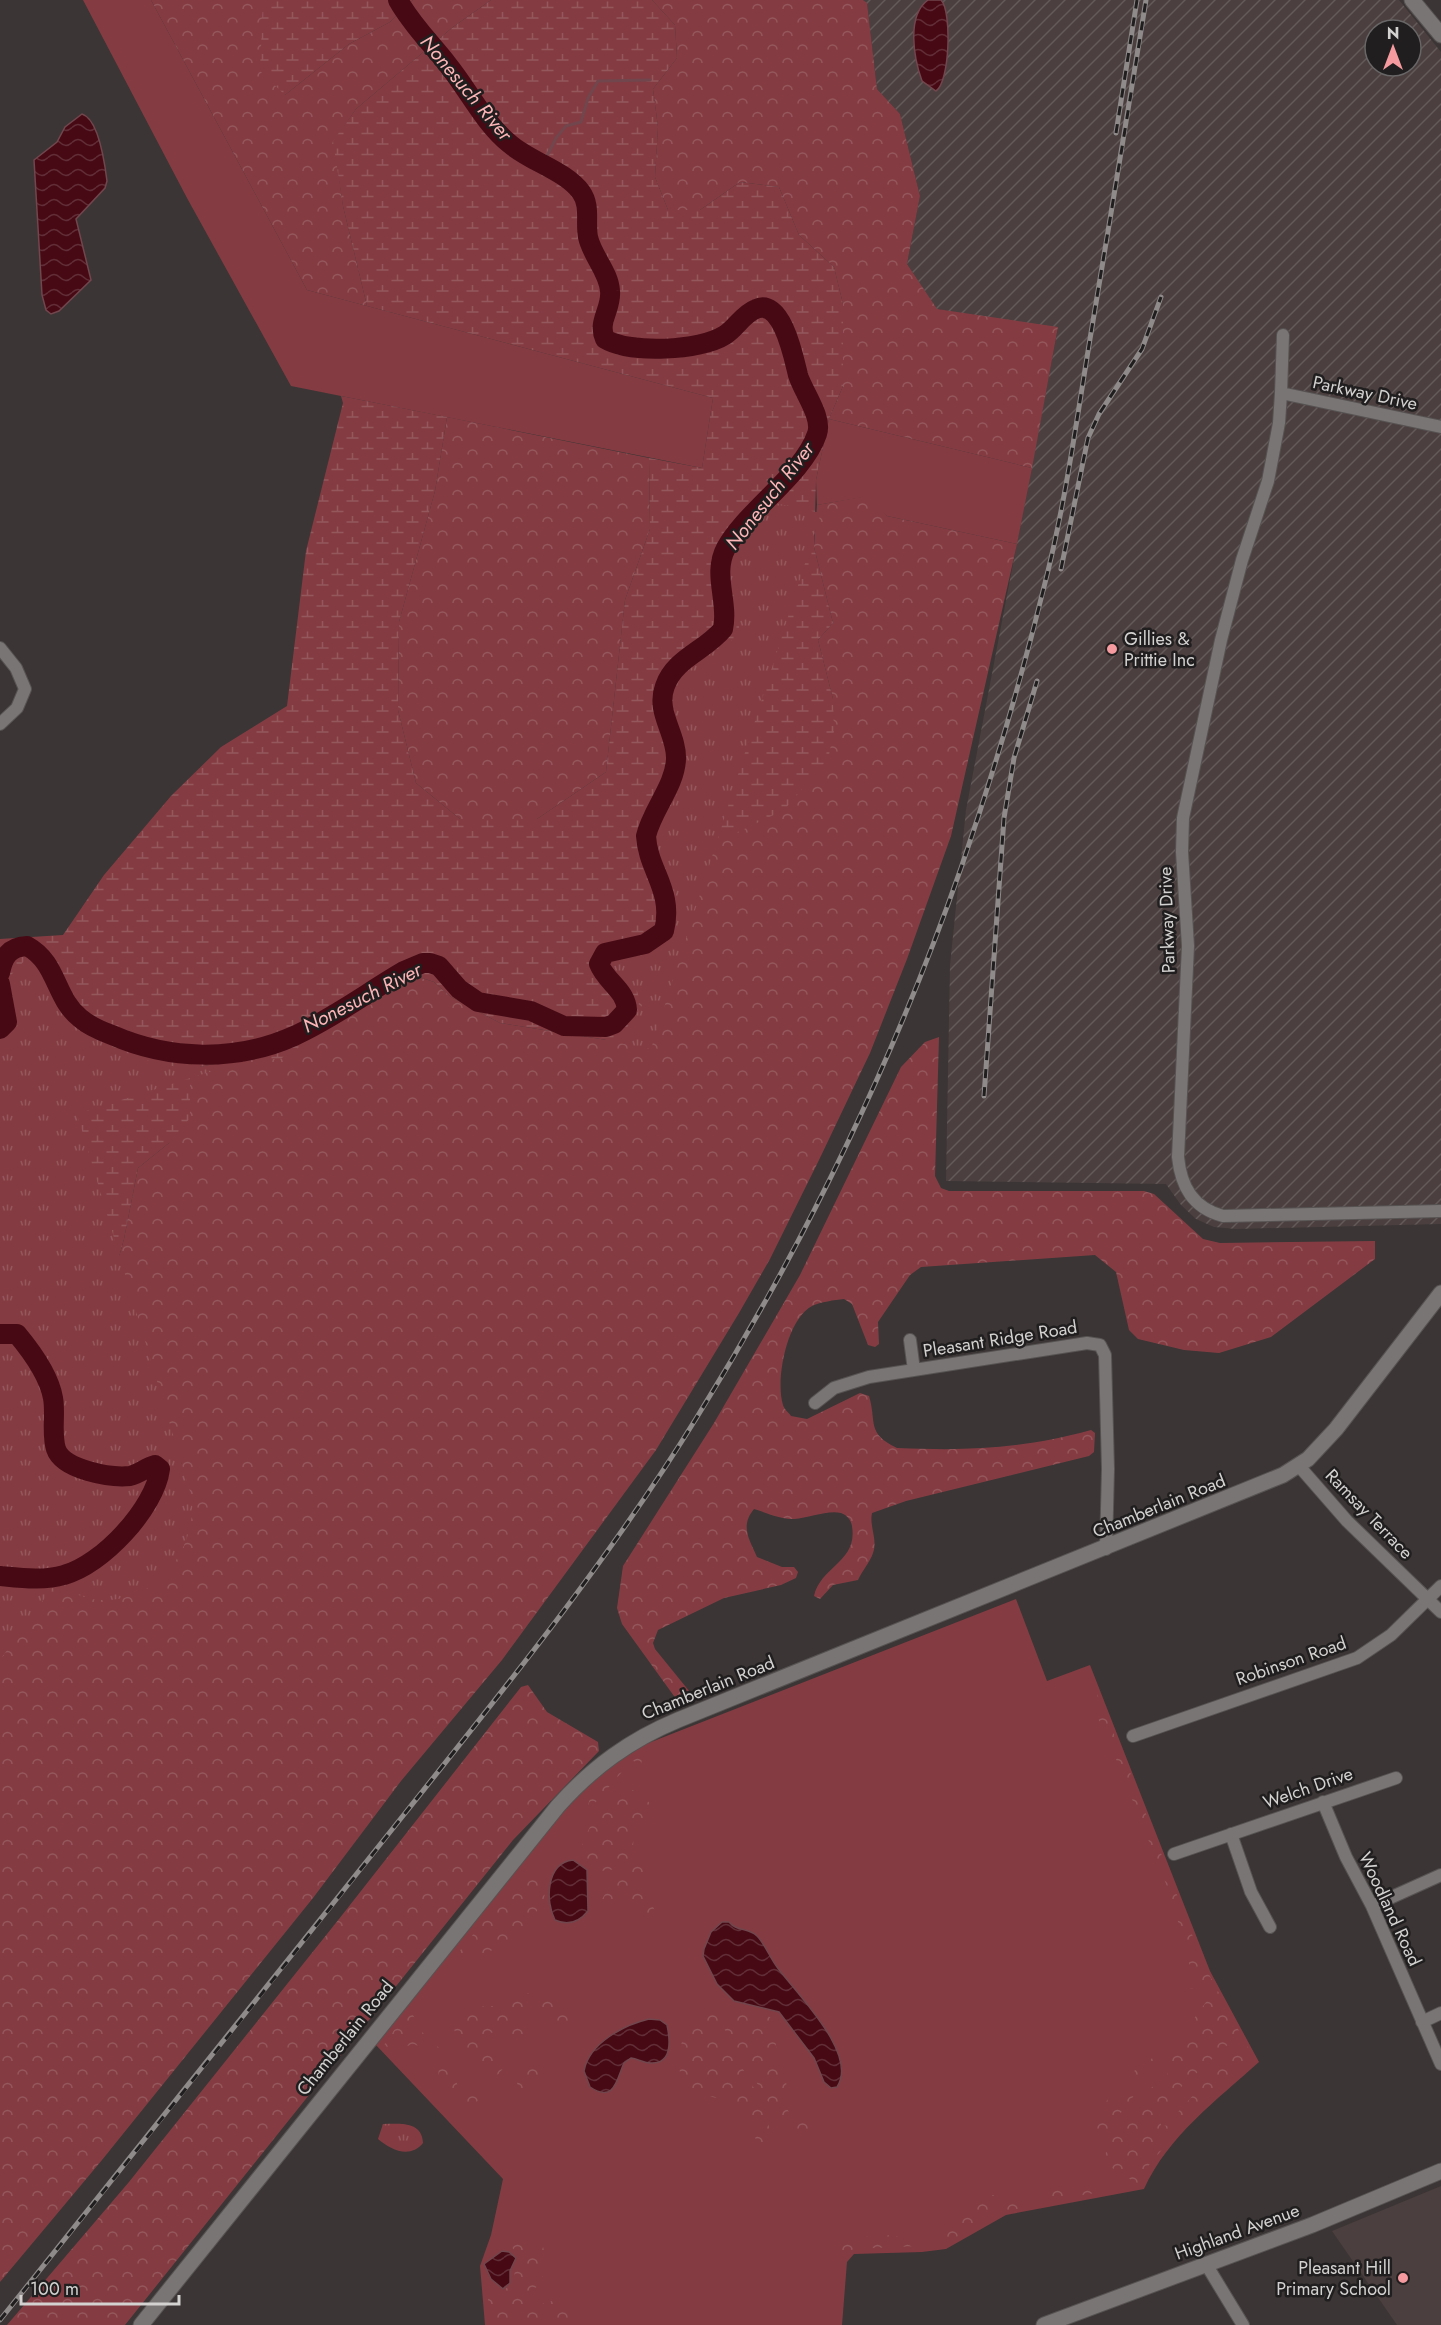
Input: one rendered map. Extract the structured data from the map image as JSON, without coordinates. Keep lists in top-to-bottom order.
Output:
{
  "streets": {
    "street": [
      "Parkway Drive",
      "Pleasant Ridge Road",
      "Chamberlain Road",
      "Ramsay Terrace",
      "Robinson Road",
      "Welch Drive",
      "Woodland Road",
      "Highland Avenue"
    ]
  },
  "crossings": [
    ["Pleasant Ridge Road", "Chamberlain Road"],
    ["Chamberlain Road", "Ramsay Terrace"],
    ["Ramsay Terrace", "Robinson Road"],
    ["Welch Drive", "Woodland Road"]
  ],
  "water": ["Nonesuch River"],
  "places": ["Gillies & Prittie Inc", "Pleasant Hill Primary School"],
  "scale_bar": "100 m",
  "north": "top"
}
